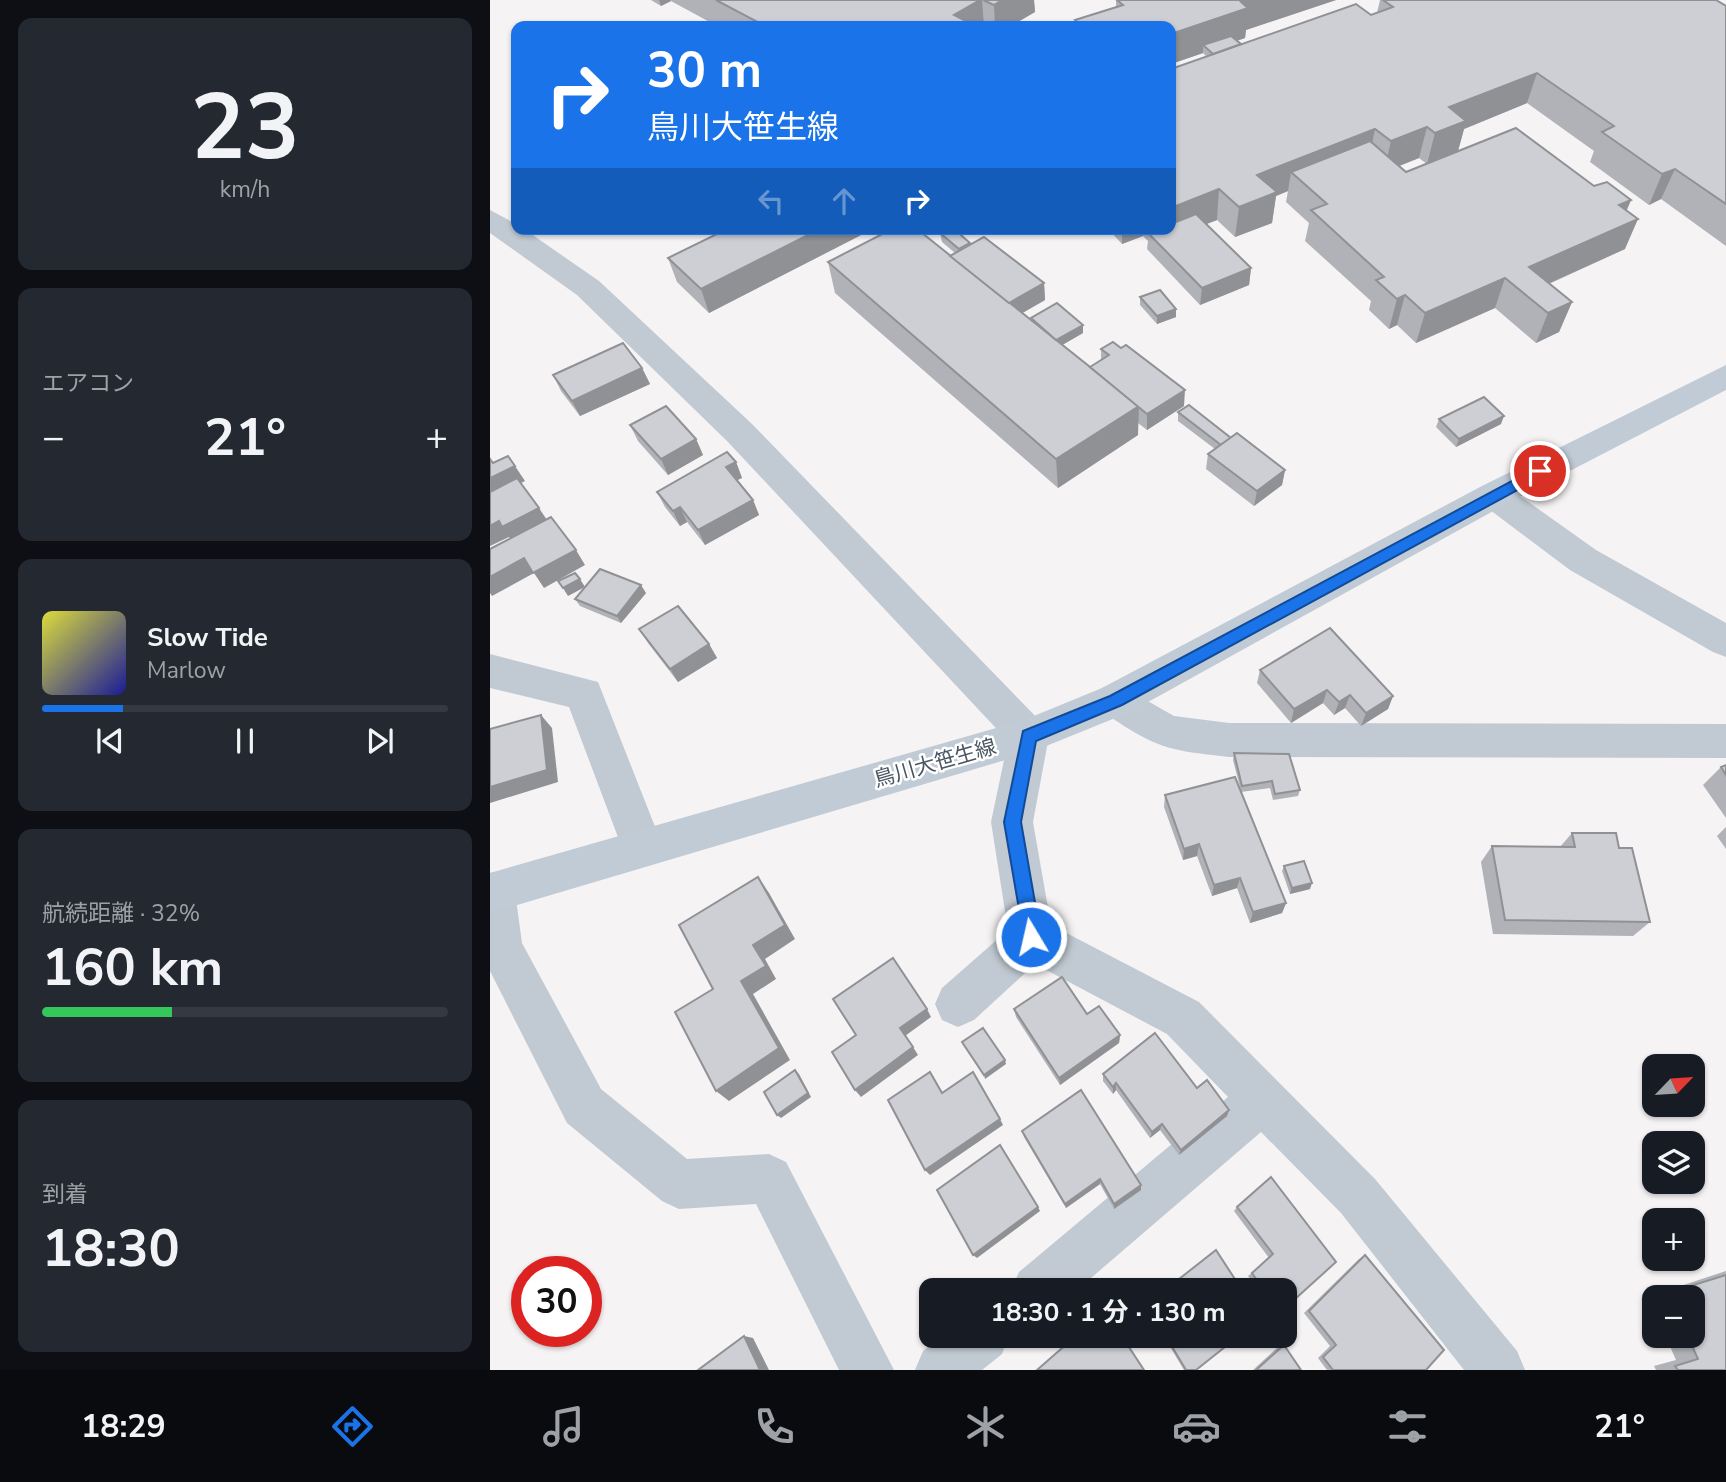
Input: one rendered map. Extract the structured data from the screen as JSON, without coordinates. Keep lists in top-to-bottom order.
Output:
{
  "streets": {
    "street": ["鳥川大笹生線"]
  },
  "north": "top right",
  "page": {
    "tile": [
      ["23", "km/h"],
      "エアコン",
      ["航続距離 · 32%", "160 km"],
      ["到着", "18:30"]
    ],
    "turn": ["30 m", "鳥川大笹生線"],
    "heat": ["−", "21°", "+"],
    "song": ["Slow Tide", "Marlow"],
    "map_buttons": ["+", "−"],
    "limit": "30",
    "trip": "18:30 · 1 分 · 130 m",
    "tabs": ["18:29", "21°"]
  }
}
